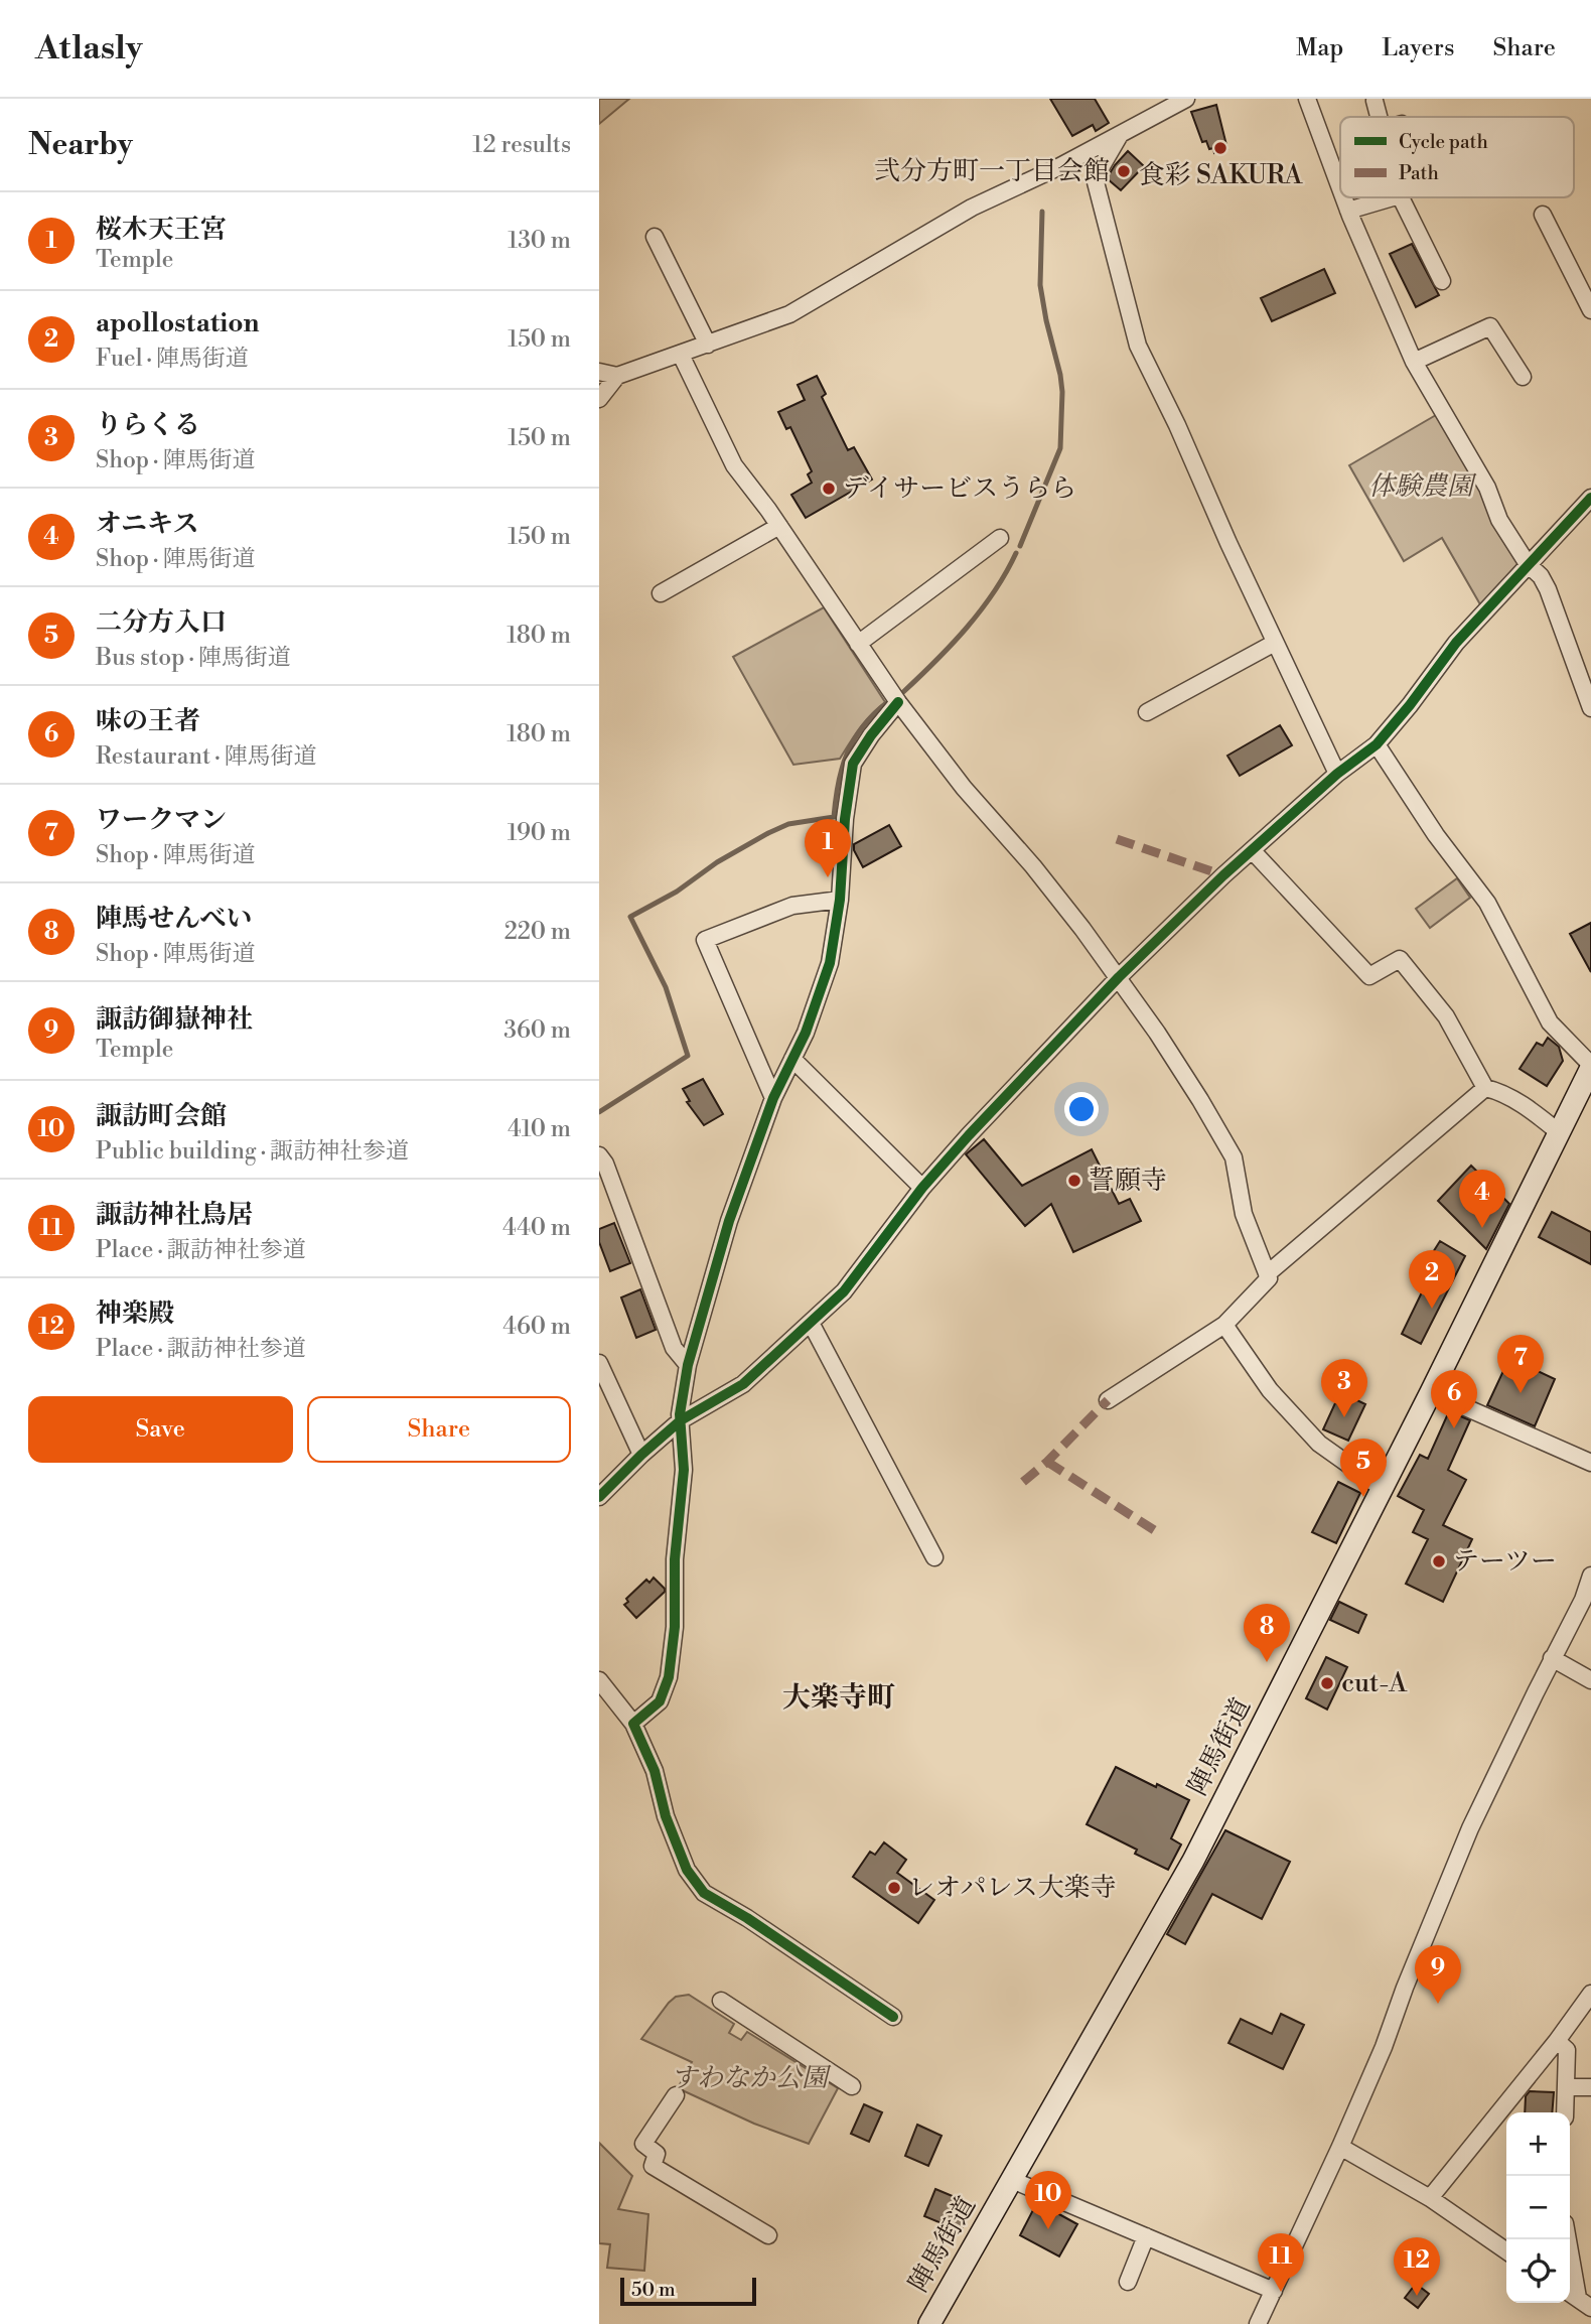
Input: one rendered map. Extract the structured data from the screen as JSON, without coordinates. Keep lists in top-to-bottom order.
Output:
{
  "streets": {
    "main road": ["陣馬街道"]
  },
  "districts": ["大楽寺町"],
  "parks": ["体験農園", "すわなか公園"],
  "places": [
    "食彩 SAKURA",
    "弐分方町一丁目会館",
    "デイサービスうらら",
    "誓願寺",
    "テーツー",
    "cut-A",
    "レオパレス大楽寺"
  ],
  "legend": ["Cycle path", "Path"],
  "scale_bar": "50 m",
  "page": {
    "header": "Atlasly",
    "nav": ["Map", "Layers", "Share"],
    "heading": ["Nearby", "12 results"],
    "list": [
      {
        "mark": "1",
        "name": "桜木天王宮",
        "note": "Temple",
        "value": "130 m"
      },
      {
        "mark": "2",
        "name": "apollostation",
        "note": "Fuel · 陣馬街道",
        "value": "150 m"
      },
      {
        "mark": "3",
        "name": "りらくる",
        "note": "Shop · 陣馬街道",
        "value": "150 m"
      },
      {
        "mark": "4",
        "name": "オニキス",
        "note": "Shop · 陣馬街道",
        "value": "150 m"
      },
      {
        "mark": "5",
        "name": "二分方入口",
        "note": "Bus stop · 陣馬街道",
        "value": "180 m"
      },
      {
        "mark": "6",
        "name": "味の王者",
        "note": "Restaurant · 陣馬街道",
        "value": "180 m"
      },
      {
        "mark": "7",
        "name": "ワークマン",
        "note": "Shop · 陣馬街道",
        "value": "190 m"
      },
      {
        "mark": "8",
        "name": "陣馬せんべい",
        "note": "Shop · 陣馬街道",
        "value": "220 m"
      },
      {
        "mark": "9",
        "name": "諏訪御嶽神社",
        "note": "Temple",
        "value": "360 m"
      },
      {
        "mark": "10",
        "name": "諏訪町会館",
        "note": "Public building · 諏訪神社参道",
        "value": "410 m"
      },
      {
        "mark": "11",
        "name": "諏訪神社鳥居",
        "note": "Place · 諏訪神社参道",
        "value": "440 m"
      },
      {
        "mark": "12",
        "name": "神楽殿",
        "note": "Place · 諏訪神社参道",
        "value": "460 m"
      }
    ],
    "pins": [
      "1",
      "4",
      "2",
      "7",
      "3",
      "6",
      "5",
      "8",
      "9",
      "10",
      "11",
      "12"
    ],
    "buttons": ["Save", "Share"],
    "map_buttons": ["+", "−"],
    "scale": "50 m"
  }
}
